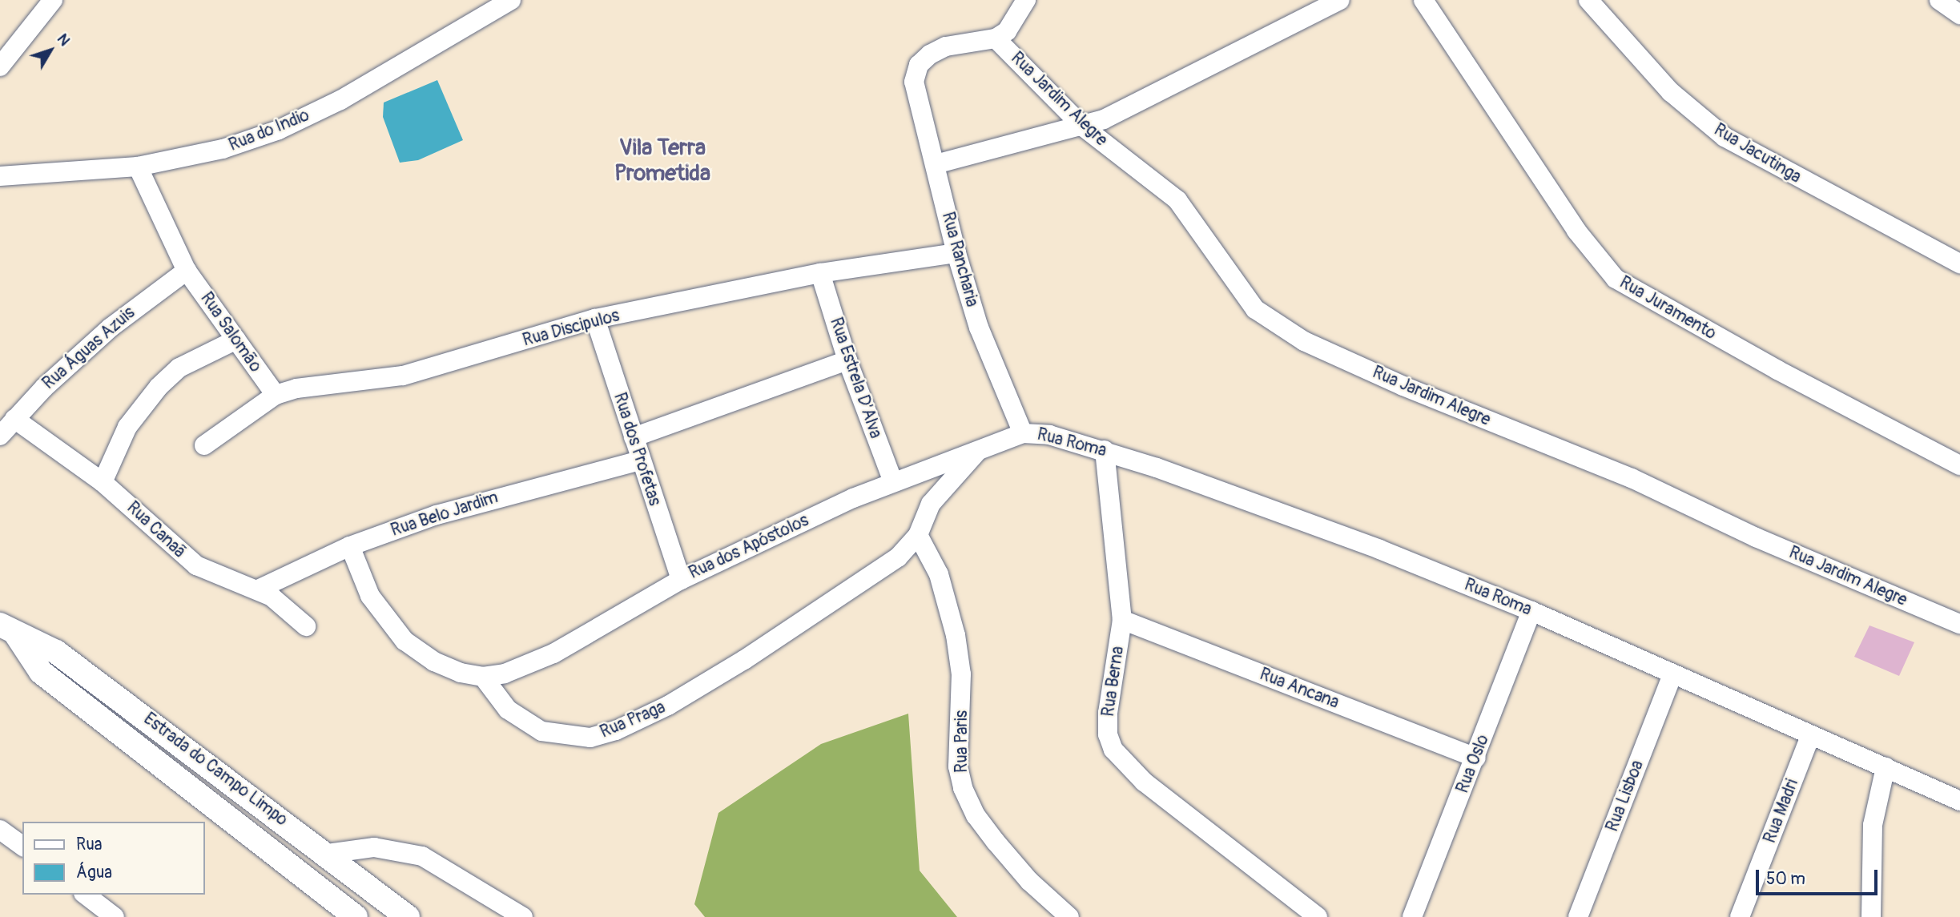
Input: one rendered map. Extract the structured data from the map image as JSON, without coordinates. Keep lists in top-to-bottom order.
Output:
{
  "streets": {
    "street": [
      "Rua Jardim Alegre",
      "Rua do Indio",
      "Rua Jacutinga",
      "Rua Rancharia",
      "Rua Juramento",
      "Rua Discipulos",
      "Rua Salomão",
      "Rua Águas Azuis",
      "Rua Estrela D'Alva",
      "Rua Roma",
      "Rua dos Profetas",
      "Rua Belo Jardim",
      "Rua Canaã",
      "Rua dos Apóstolos",
      "Rua Berna",
      "Rua Ancana",
      "Rua Praga",
      "Rua Paris",
      "Rua Oslo",
      "Estrada do Campo Limpo",
      "Rua Lisboa",
      "Rua Madri"
    ]
  },
  "crossings": [
    ["Rua Jardim Alegre", "Rua Rancharia"],
    ["Rua do Indio", "Rua Salomão"],
    ["Rua Rancharia", "Rua Discipulos"],
    ["Rua Rancharia", "Rua Roma"],
    ["Rua Rancharia", "Rua dos Apóstolos"],
    ["Rua Discipulos", "Rua Salomão"],
    ["Rua Discipulos", "Rua Estrela D'Alva"],
    ["Rua Discipulos", "Rua dos Profetas"],
    ["Rua Salomão", "Rua Águas Azuis"],
    ["Rua Águas Azuis", "Rua Canaã"],
    ["Rua Estrela D'Alva", "Rua dos Apóstolos"],
    ["Rua Roma", "Rua dos Apóstolos"],
    ["Rua Roma", "Rua Berna"],
    ["Rua Roma", "Rua Oslo"],
    ["Rua Roma", "Rua Lisboa"],
    ["Rua Roma", "Rua Madri"],
    ["Rua dos Profetas", "Rua Belo Jardim"],
    ["Rua dos Profetas", "Rua dos Apóstolos"],
    ["Rua Belo Jardim", "Rua Canaã"],
    ["Rua dos Apóstolos", "Rua Praga"],
    ["Rua Berna", "Rua Ancana"],
    ["Rua Ancana", "Rua Oslo"],
    ["Rua Praga", "Rua Paris"]
  ],
  "districts": ["Vila Terra Prometida"],
  "legend": ["Rua", "Água"],
  "scale_bar": "50 m",
  "north": "top right"
}
